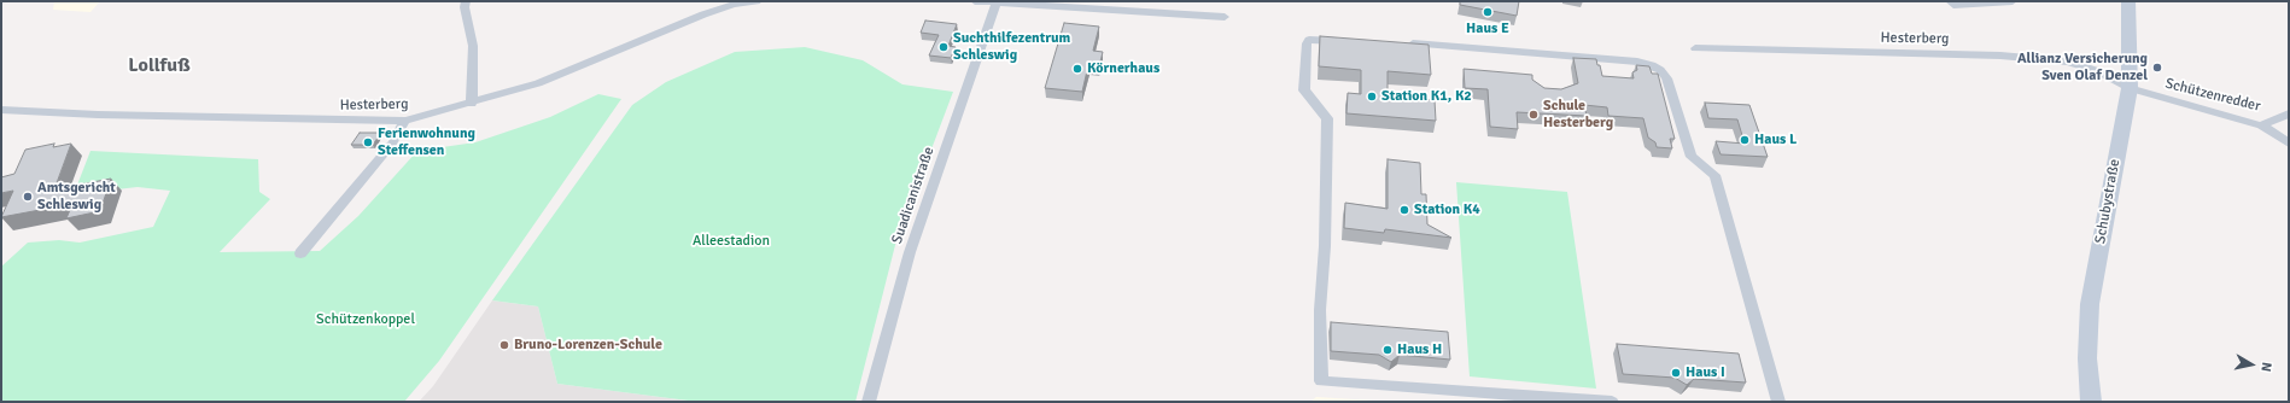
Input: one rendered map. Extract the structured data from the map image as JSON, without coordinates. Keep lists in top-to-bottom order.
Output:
{
  "streets": {
    "street": [
      "Hesterberg",
      "Schützenredder",
      "Suadicanistraße",
      "Schubystraße"
    ]
  },
  "crossings": [
    ["Hesterberg", "Schützenredder"],
    ["Hesterberg", "Schubystraße"],
    ["Schützenredder", "Schubystraße"]
  ],
  "districts": ["Lollfuß"],
  "parks": ["Alleestadion", "Schützenkoppel"],
  "places": [
    "Haus E",
    "Suchthilfezentrum Schleswig",
    "Allianz Versicherung Sven Olaf Denzel",
    "Körnerhaus",
    "Station K1, K2",
    "Schule Hesterberg",
    "Haus L",
    "Ferienwohnung Steffensen",
    "Amtsgericht Schleswig",
    "Station K4",
    "Bruno-Lorenzen-Schule",
    "Haus H",
    "Haus I"
  ],
  "north": "right"
}
